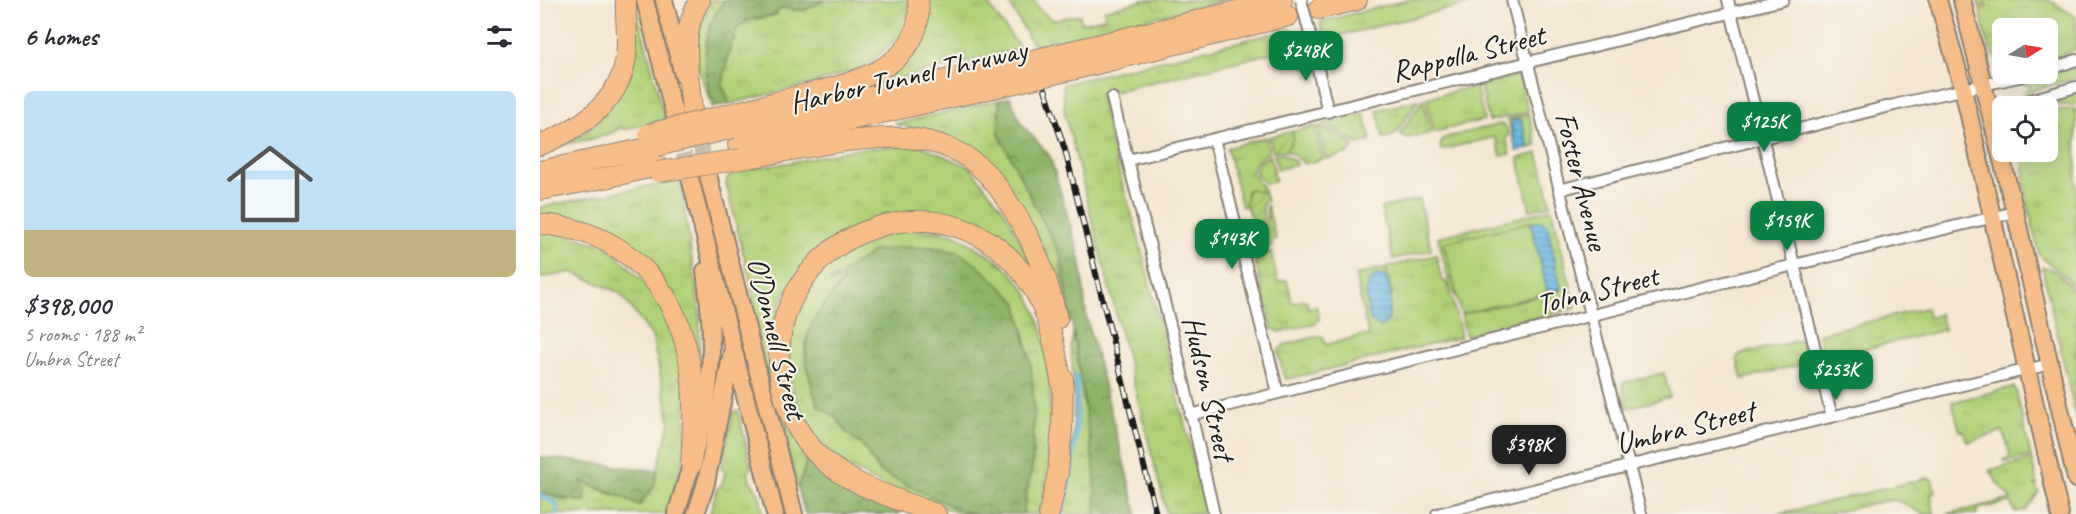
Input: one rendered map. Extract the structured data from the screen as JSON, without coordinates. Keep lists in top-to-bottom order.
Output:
{
  "streets": {
    "highway": ["Harbor Tunnel Thruway"],
    "main road": ["O'Donnell Street"],
    "street": [
      "Rappolla Street",
      "Foster Avenue",
      "Tolna Street",
      "Hudson Street",
      "Umbra Street"
    ]
  },
  "crossings": [
    ["Rappolla Street", "Foster Avenue"],
    ["Rappolla Street", "Hudson Street"],
    ["Foster Avenue", "Tolna Street"],
    ["Foster Avenue", "Umbra Street"],
    ["Tolna Street", "Hudson Street"]
  ],
  "north": "right",
  "page": {
    "heading": "6 homes",
    "price": [
      "$248K",
      "$125K",
      "$159K",
      "$143K",
      "$253K",
      "$398K"
    ],
    "list": [
      {
        "name": "$398,000",
        "note": "5 rooms · 188 m² · Umbra Street"
      }
    ]
  }
}
